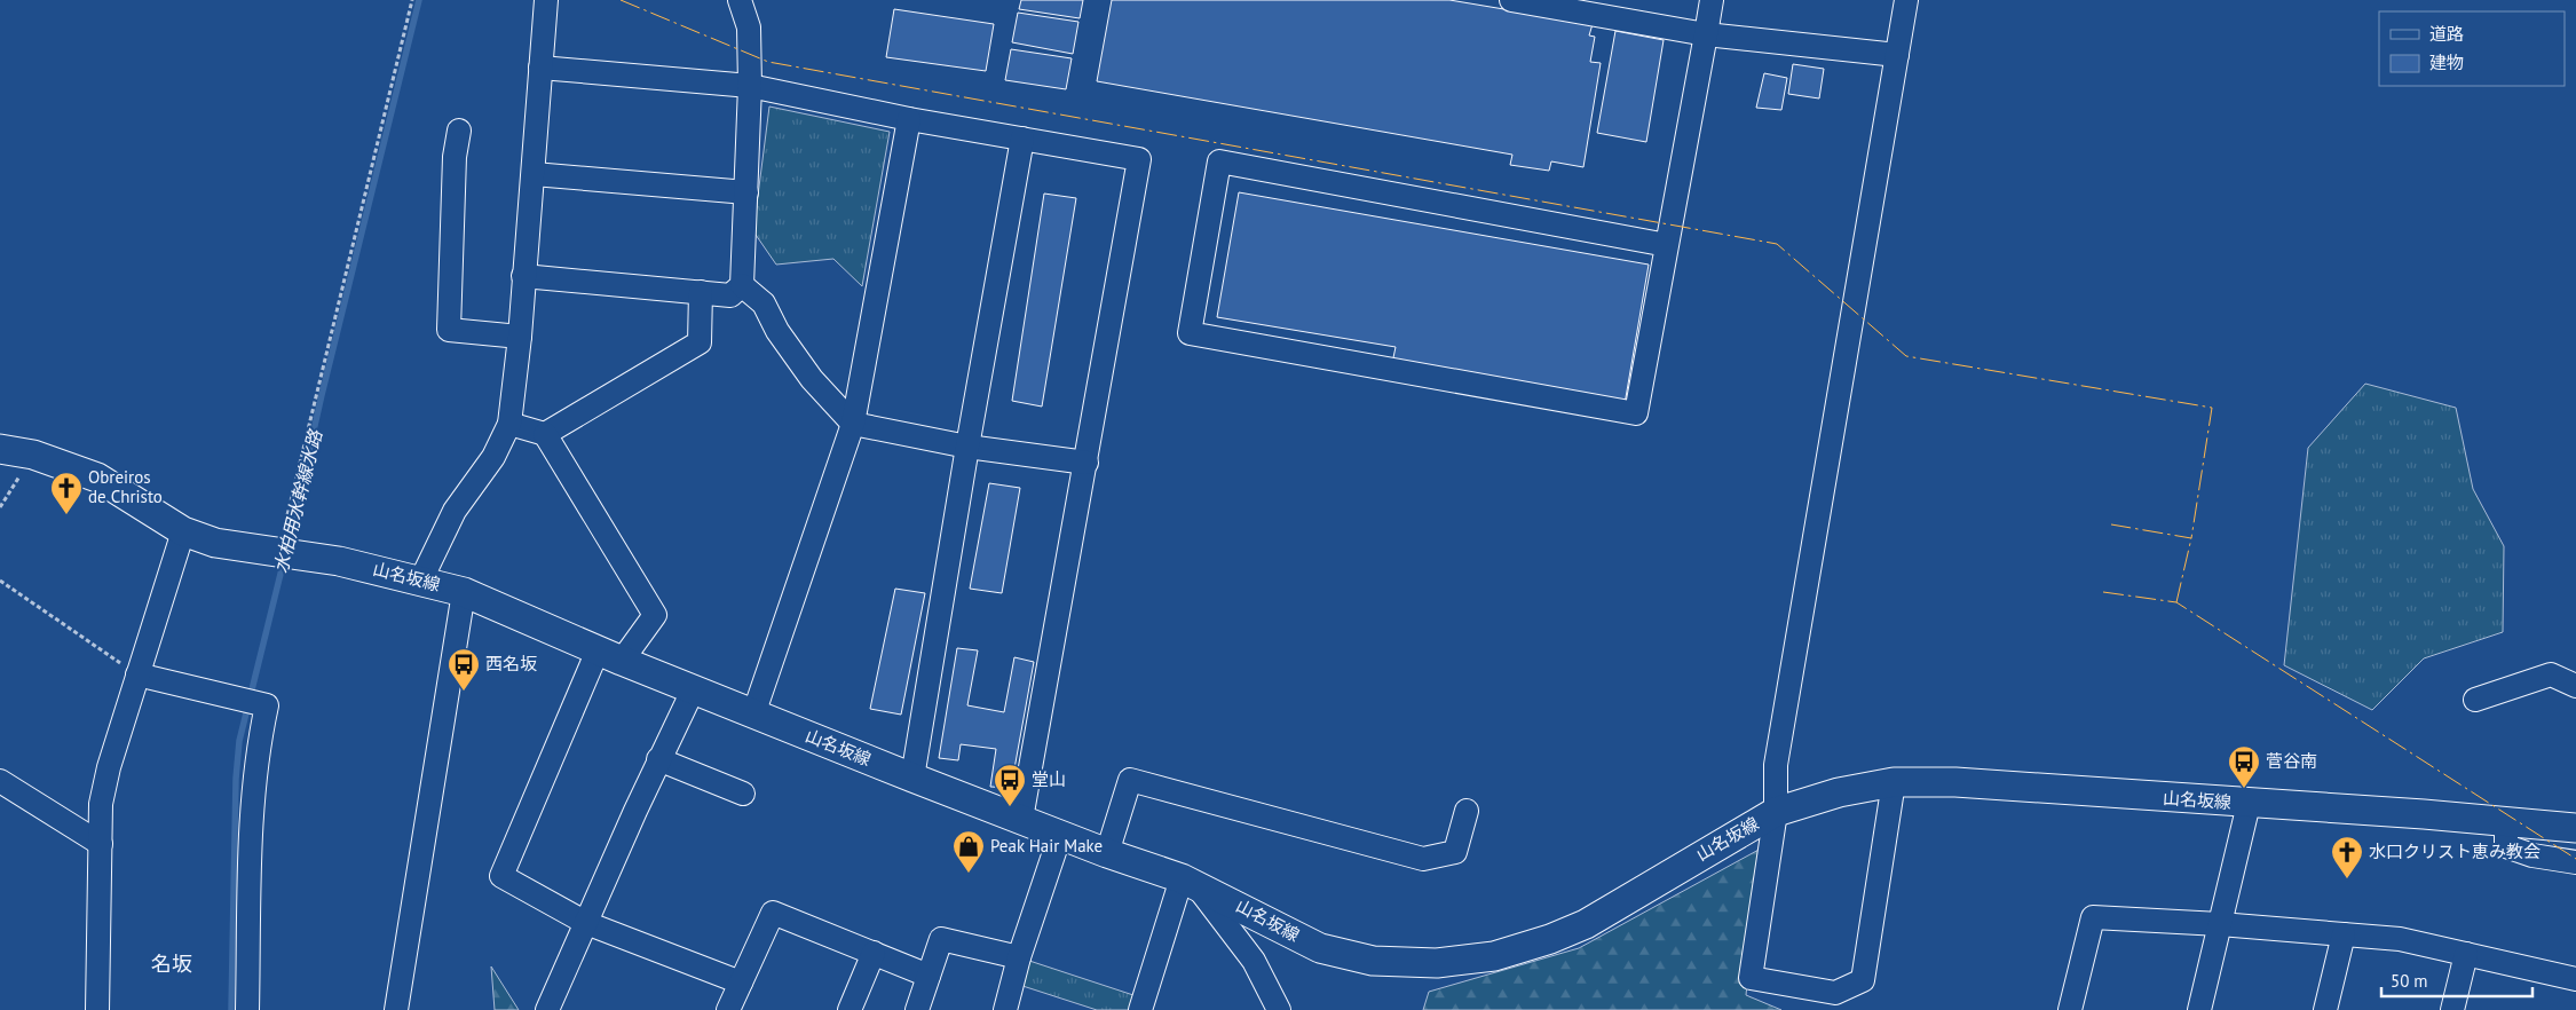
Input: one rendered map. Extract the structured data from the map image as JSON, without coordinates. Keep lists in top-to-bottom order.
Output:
{
  "streets": {
    "main road": ["山名坂線"]
  },
  "districts": ["名坂"],
  "water": ["水柏用水幹線水路"],
  "places": {
    "church": ["Obreiros de Christo", "水口クリスト恵み教会"],
    "bus stop": ["西名坂", "菅谷南", "堂山"],
    "shop": ["Peak Hair Make"]
  },
  "legend": ["道路", "建物"],
  "scale_bar": "50 m"
}
